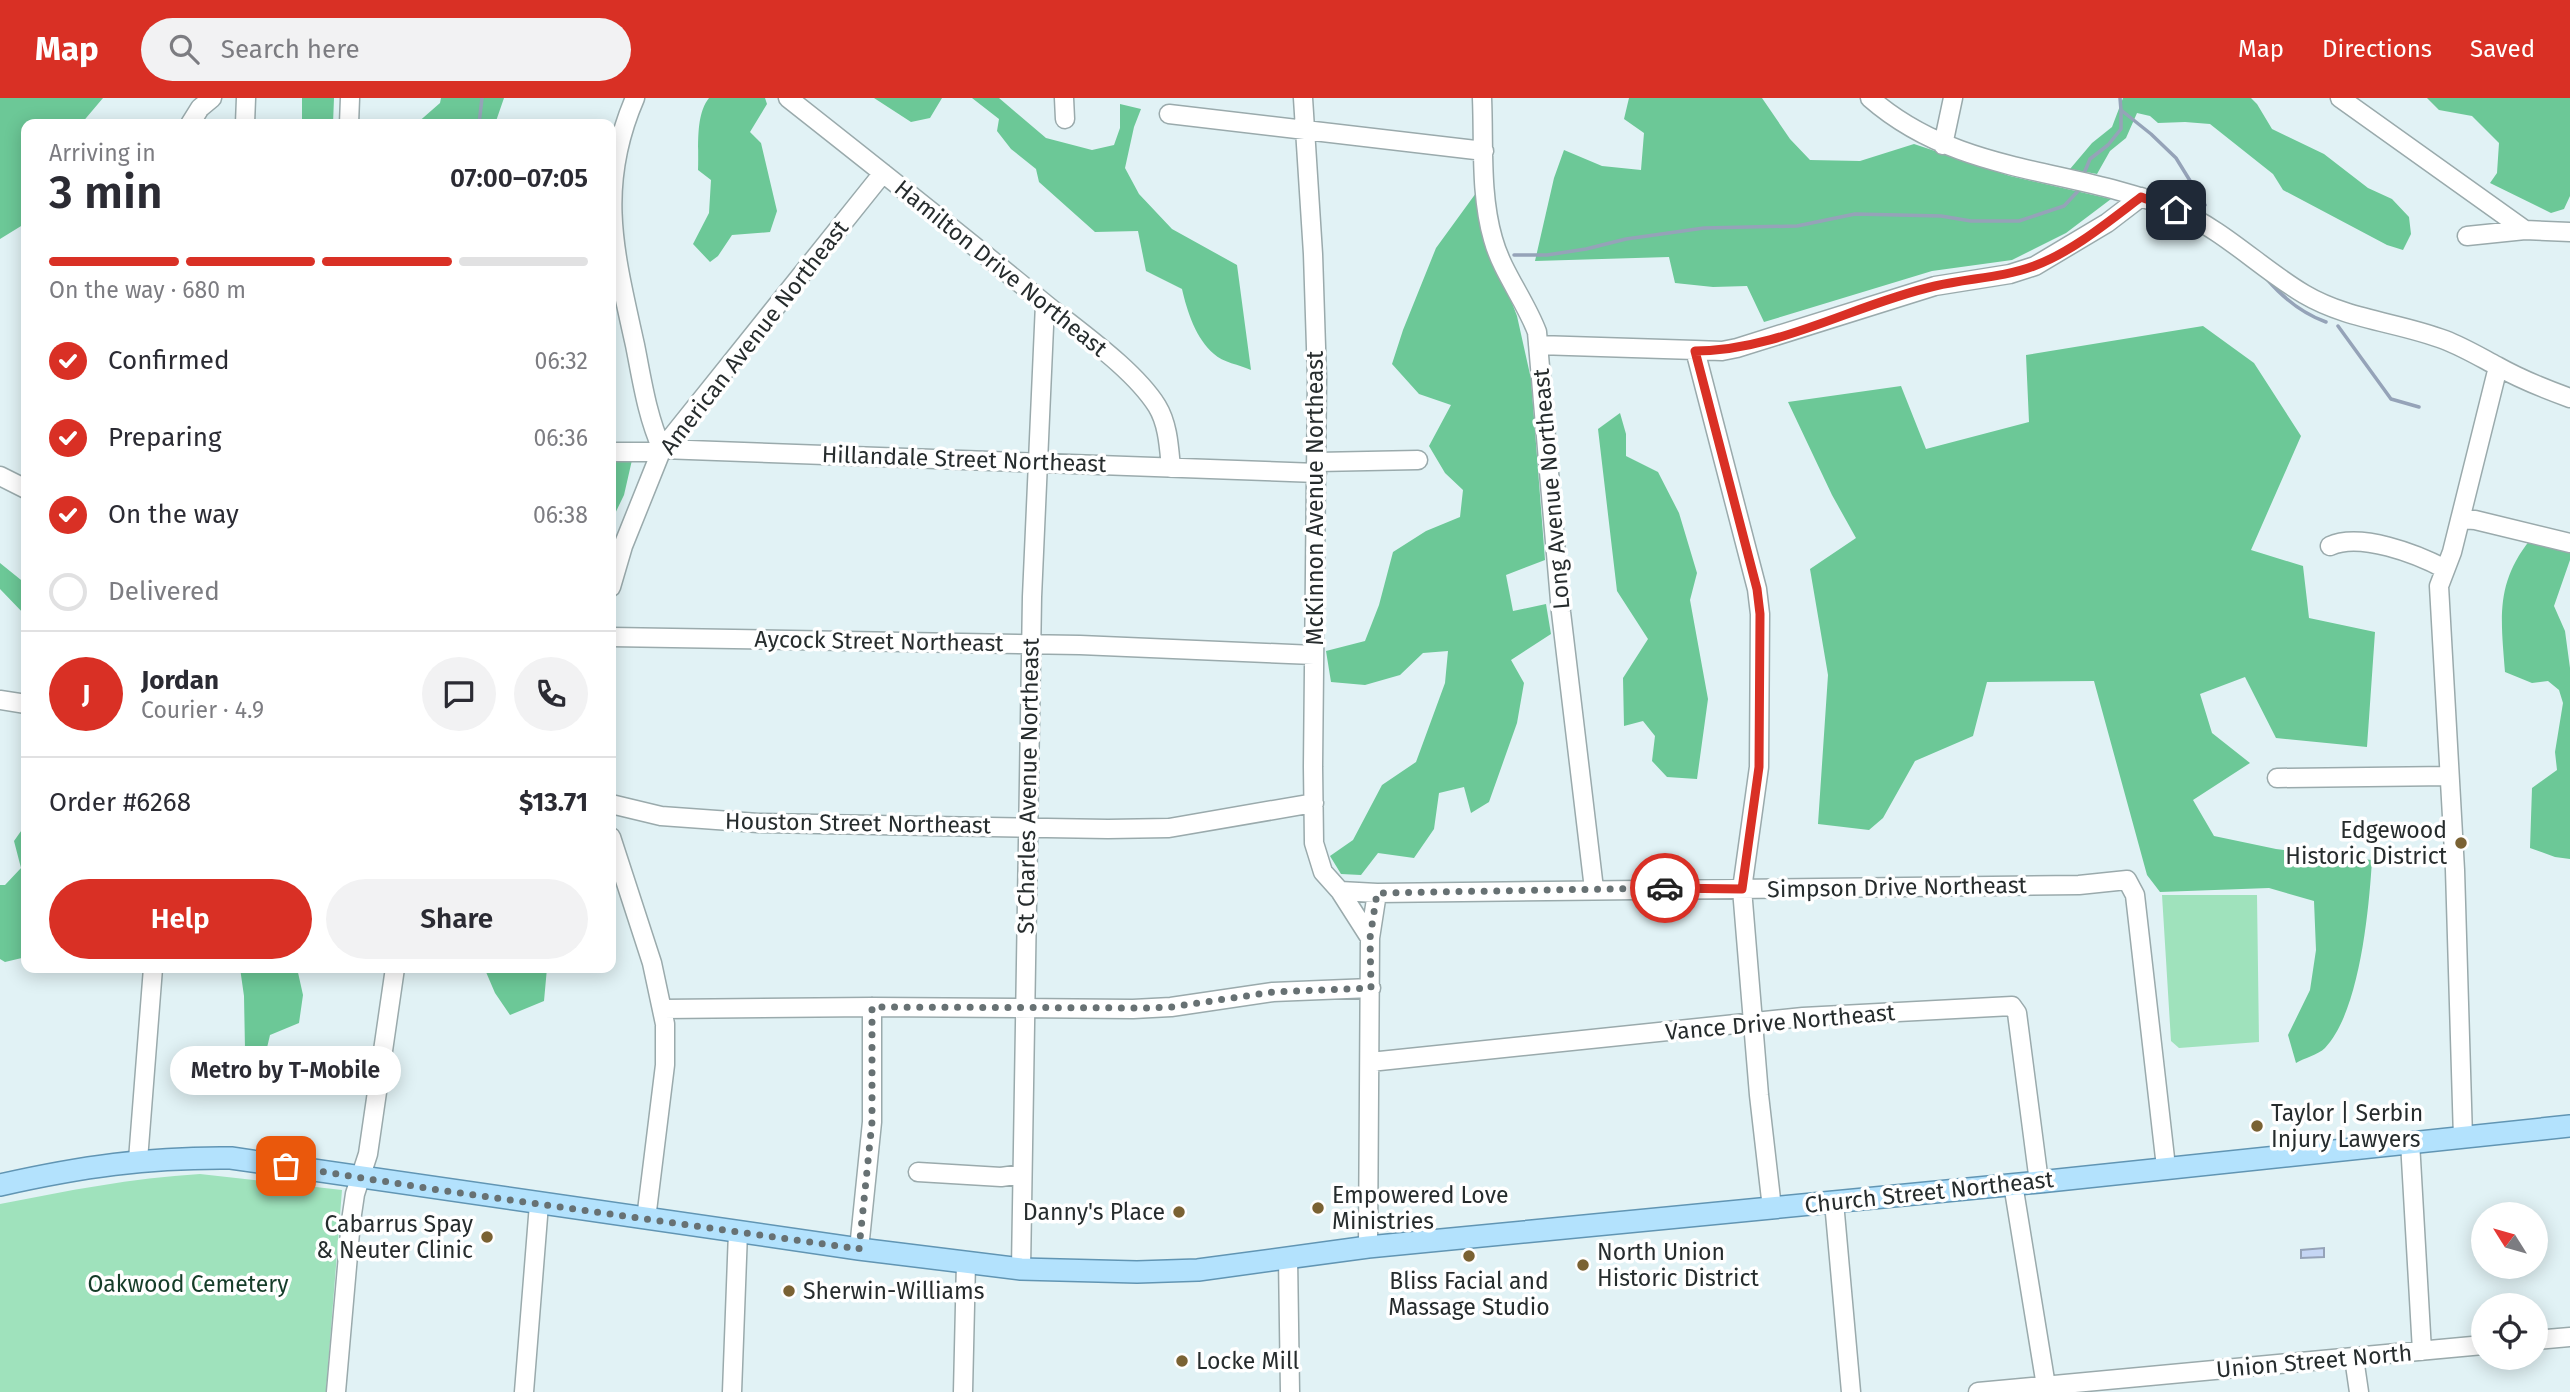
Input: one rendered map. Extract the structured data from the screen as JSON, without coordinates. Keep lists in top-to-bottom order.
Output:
{
  "streets": {
    "main road": ["Church Street Northeast"],
    "street": [
      "Hamilton Drive Northeast",
      "American Avenue Northeast",
      "Hillandale Street Northeast",
      "Long Avenue Northeast",
      "McKinnon Avenue Northeast",
      "Aycock Street Northeast",
      "St Charles Avenue Northeast",
      "Houston Street Northeast",
      "Simpson Drive Northeast",
      "Vance Drive Northeast",
      "Union Street North"
    ]
  },
  "crossings": [
    ["Hamilton Drive Northeast", "American Avenue Northeast"],
    ["Hamilton Drive Northeast", "Hillandale Street Northeast"],
    ["Hamilton Drive Northeast", "St Charles Avenue Northeast"],
    ["American Avenue Northeast", "Hillandale Street Northeast"],
    ["Hillandale Street Northeast", "McKinnon Avenue Northeast"],
    ["Hillandale Street Northeast", "St Charles Avenue Northeast"],
    ["Long Avenue Northeast", "Simpson Drive Northeast"],
    ["McKinnon Avenue Northeast", "Aycock Street Northeast"],
    ["McKinnon Avenue Northeast", "Houston Street Northeast"],
    ["Aycock Street Northeast", "St Charles Avenue Northeast"],
    ["St Charles Avenue Northeast", "Houston Street Northeast"],
    ["St Charles Avenue Northeast", "Church Street Northeast"],
    ["Simpson Drive Northeast", "Church Street Northeast"],
    ["Vance Drive Northeast", "Church Street Northeast"]
  ],
  "parks": ["Oakwood Cemetery"],
  "places": [
    "Edgewood Historic District",
    "Taylor | Serbin Injury Lawyers",
    "Metro by T-Mobile",
    "Empowered Love Ministries",
    "Danny's Place",
    "Cabarrus Spay & Neuter Clinic",
    "Bliss Facial and Massage Studio",
    "North Union Historic District",
    "Sherwin-Williams",
    "Locke Mill"
  ],
  "north": "top left",
  "page": {
    "header": "Map",
    "search": "Search here",
    "nav": ["Map", "Directions", "Saved"],
    "heading": ["3 min", "Arriving in", "07:00–07:05"],
    "panel": [
      "Jordan",
      "Courier · 4.9",
      "Order #6268",
      "$13.71"
    ],
    "bar": "On the way · 680 m",
    "list": [
      ["Confirmed", "06:32"],
      ["Preparing", "06:36"],
      ["On the way", "06:38"],
      "Delivered"
    ],
    "round": "J",
    "buttons": ["Help", "Share"],
    "bubble": "Metro by T-Mobile"
  }
}
